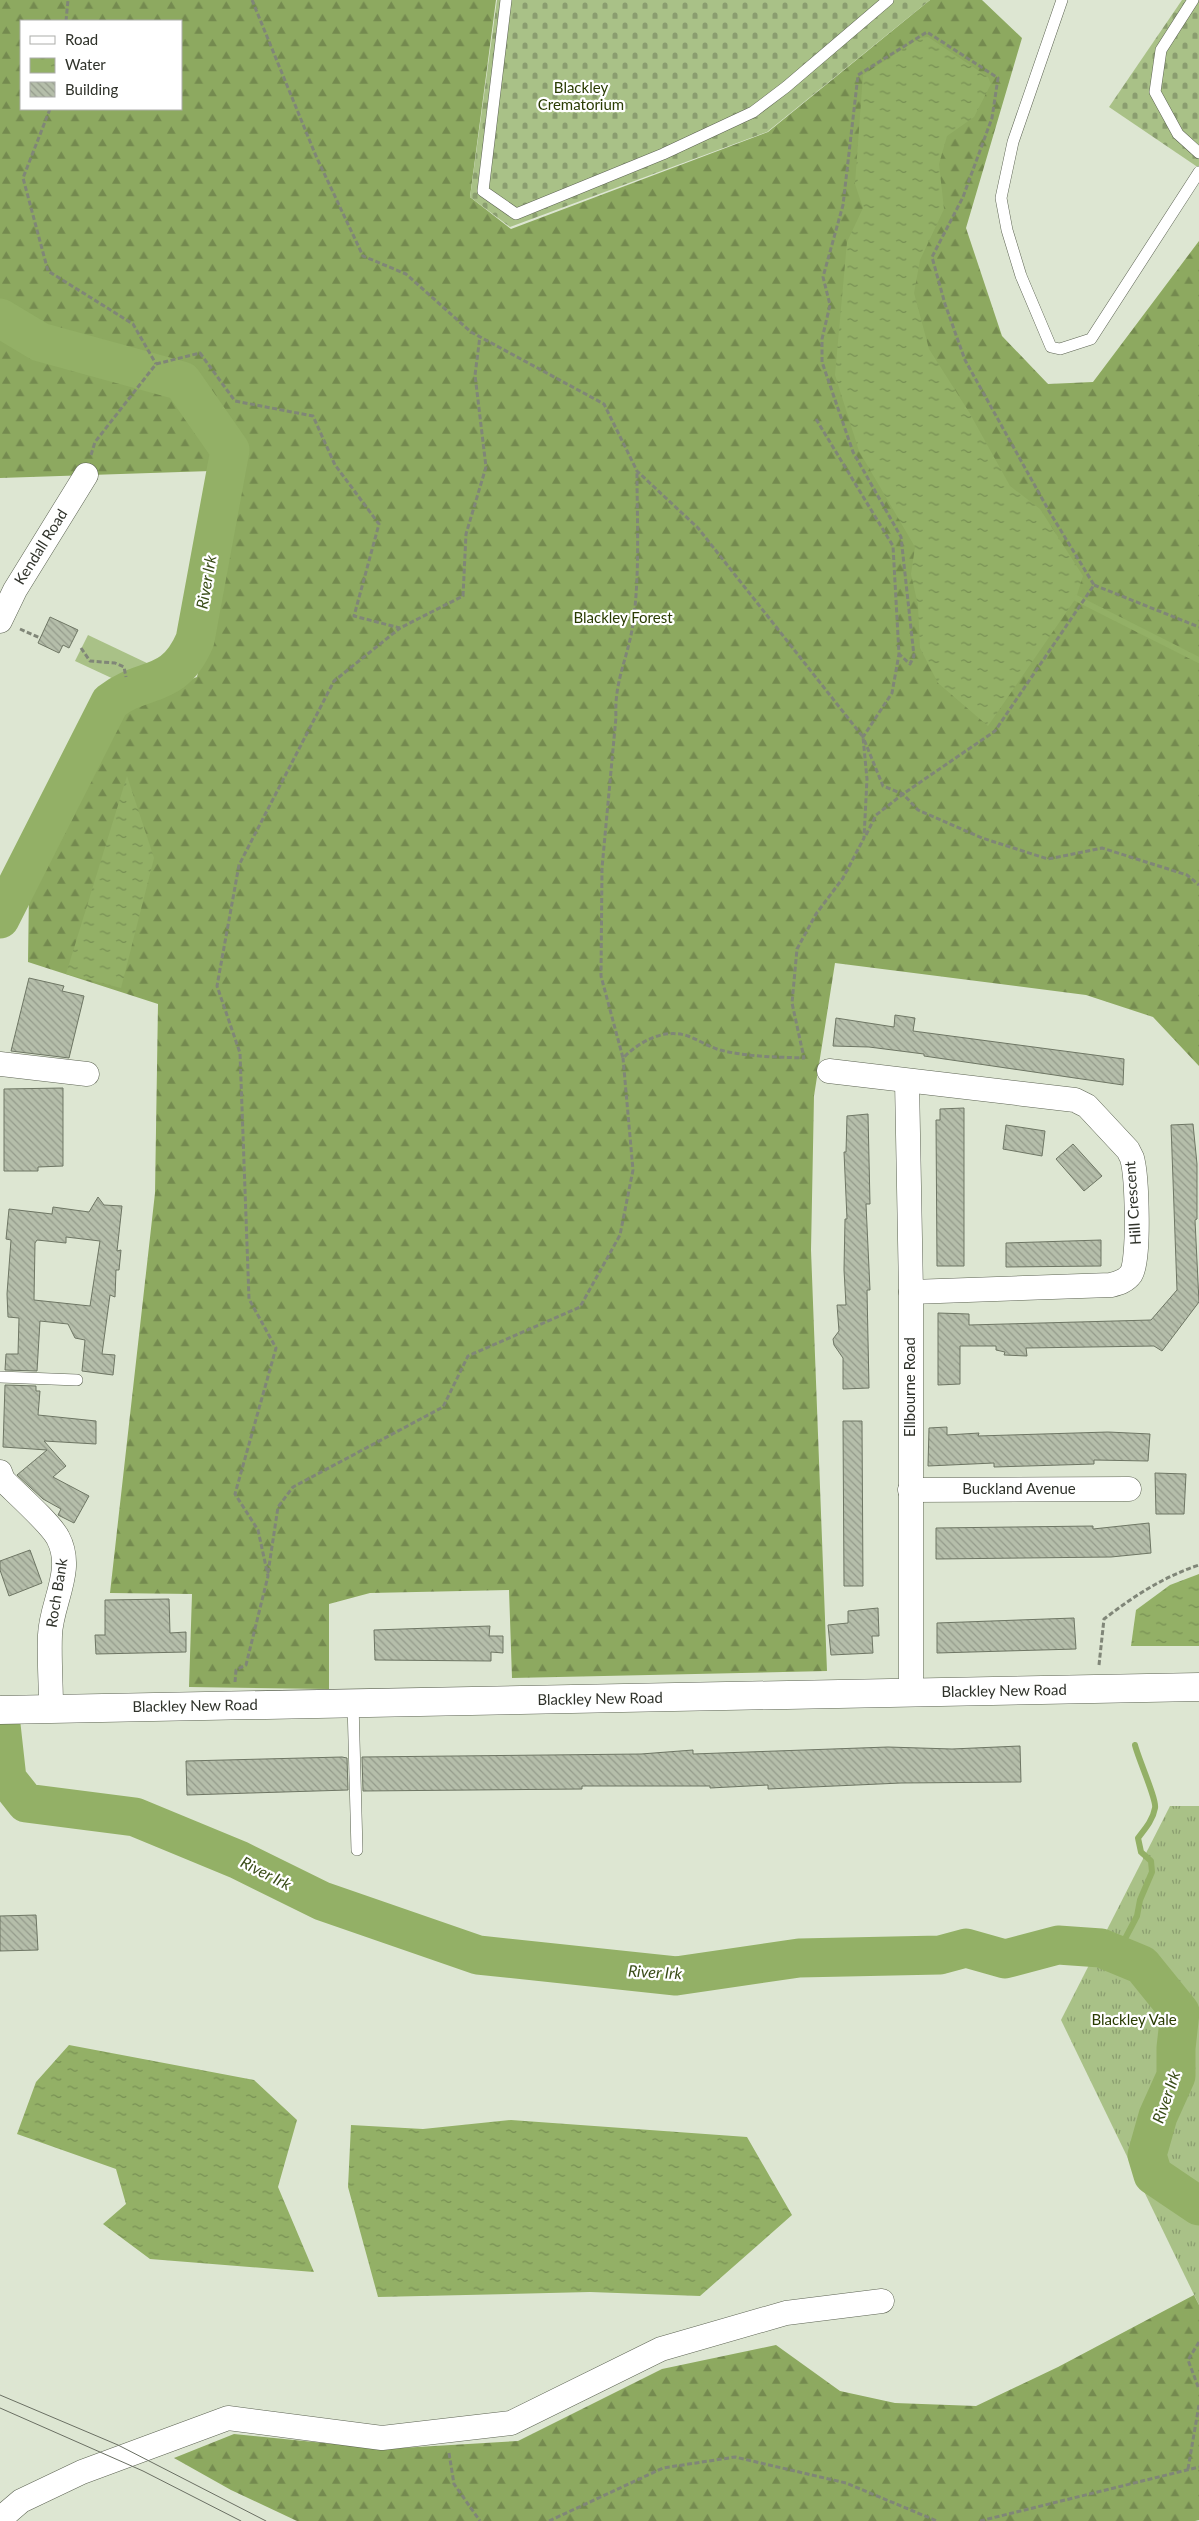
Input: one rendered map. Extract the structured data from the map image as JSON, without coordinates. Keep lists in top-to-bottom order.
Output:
{
  "streets": {
    "street": [
      "Kendall Road",
      "Hill Crescent",
      "Ellbourne Road",
      "Buckland Avenue",
      "Roch Bank",
      "Blackley New Road"
    ]
  },
  "crossings": [
    ["Hill Crescent", "Ellbourne Road"],
    ["Ellbourne Road", "Buckland Avenue"],
    ["Ellbourne Road", "Blackley New Road"],
    ["Roch Bank", "Blackley New Road"]
  ],
  "water": ["River Irk"],
  "parks": ["Blackley Crematorium", "Blackley Forest", "Blackley Vale"],
  "legend": ["Road", "Water", "Building"]
}
